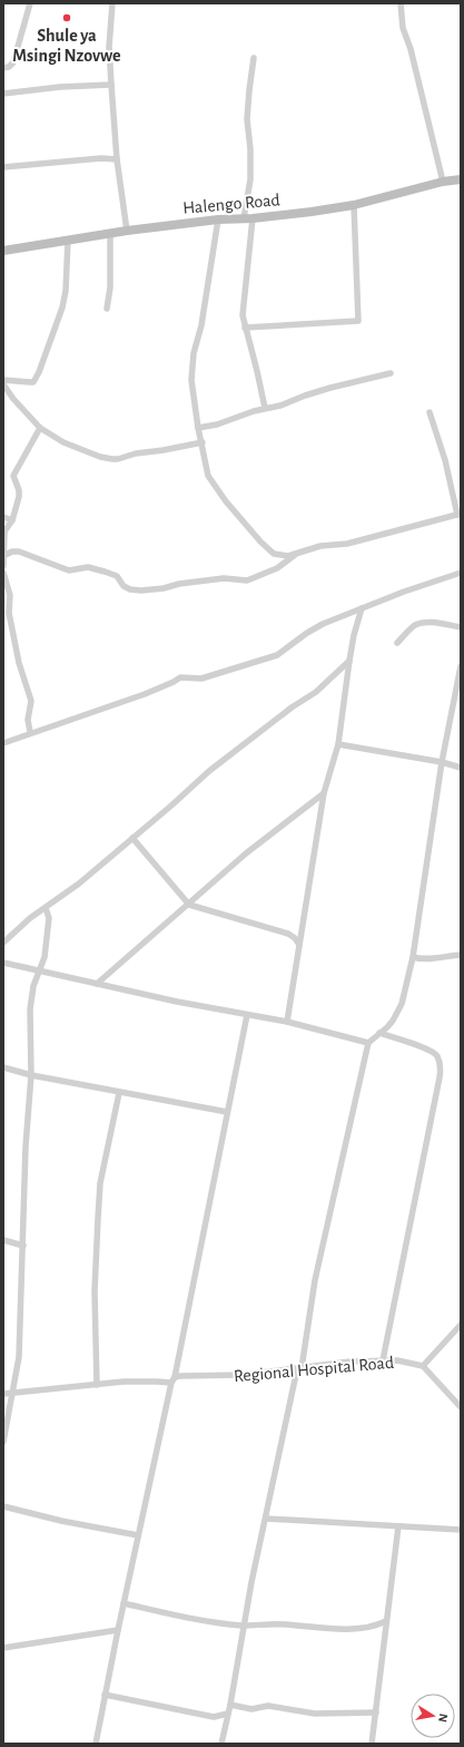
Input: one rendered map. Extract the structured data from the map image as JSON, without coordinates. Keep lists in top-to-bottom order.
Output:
{
  "streets": {
    "street": ["Halengo Road", "Regional Hospital Road"]
  },
  "places": ["Shule ya Msingi Nzovwe"],
  "north": "right"
}
